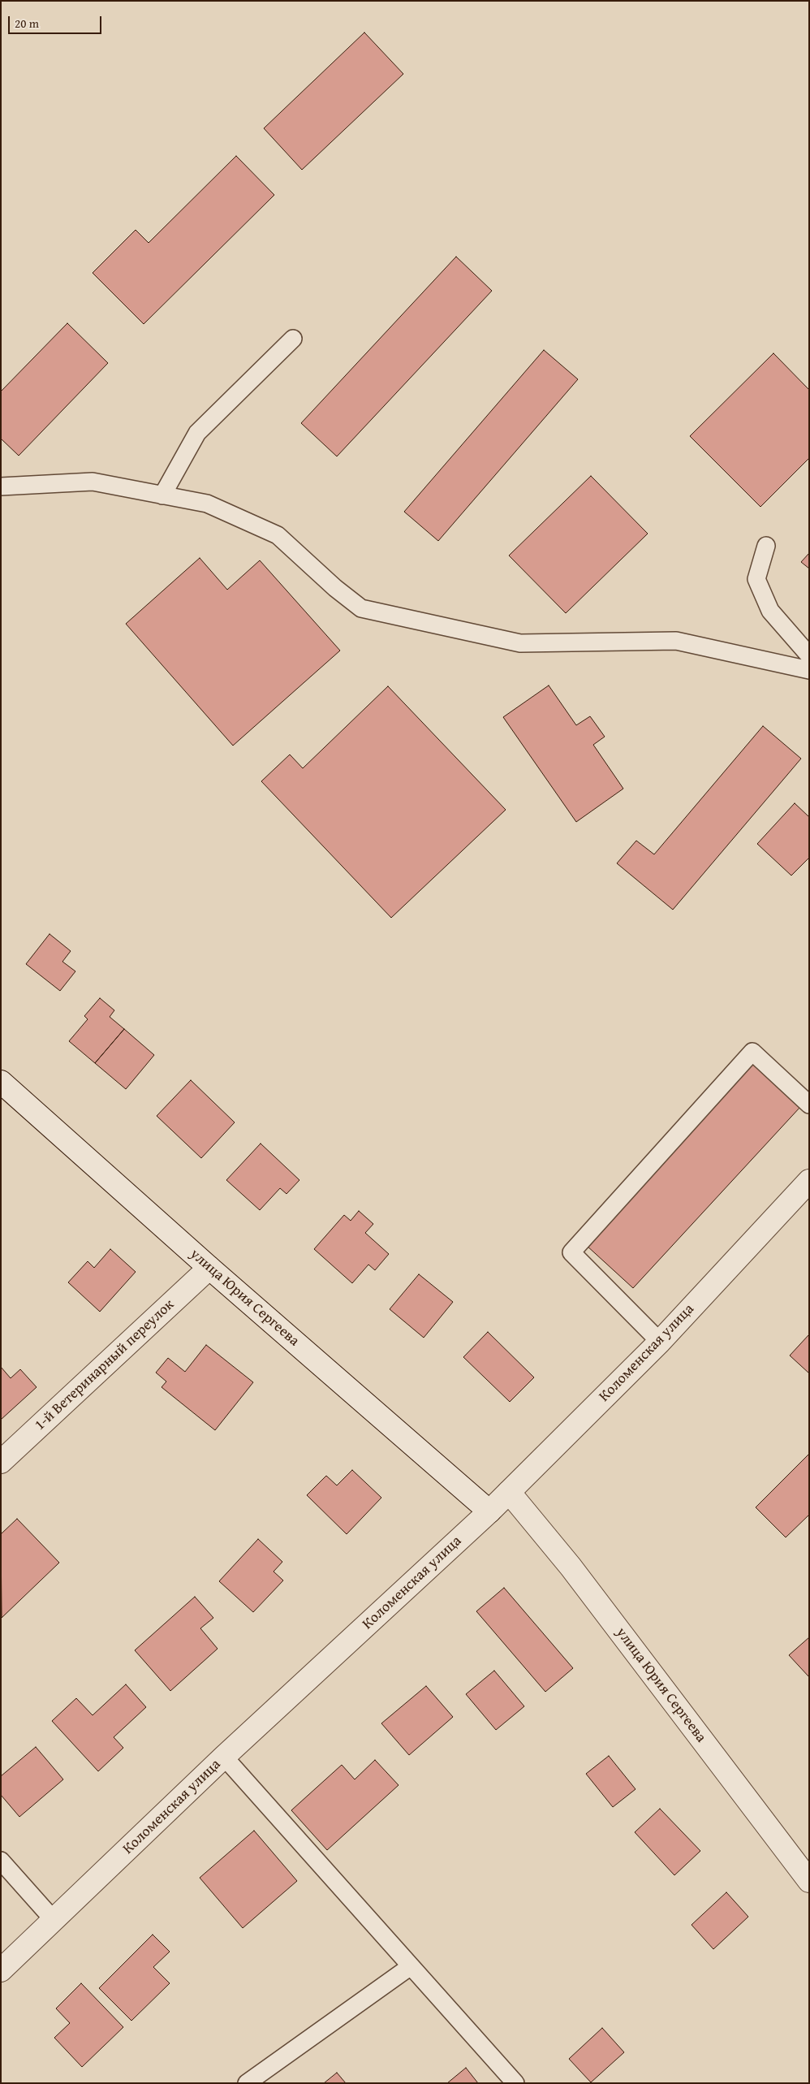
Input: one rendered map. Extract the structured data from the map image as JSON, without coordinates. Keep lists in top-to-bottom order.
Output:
{
  "streets": {
    "street": ["улица Юрия Сергеева", "Коломенская улица", "1-й Ветеринарный переулок"]
  },
  "crossings": [
    ["улица Юрия Сергеева", "Коломенская улица"],
    ["улица Юрия Сергеева", "1-й Ветеринарный переулок"]
  ],
  "scale_bar": "20 m"
}
